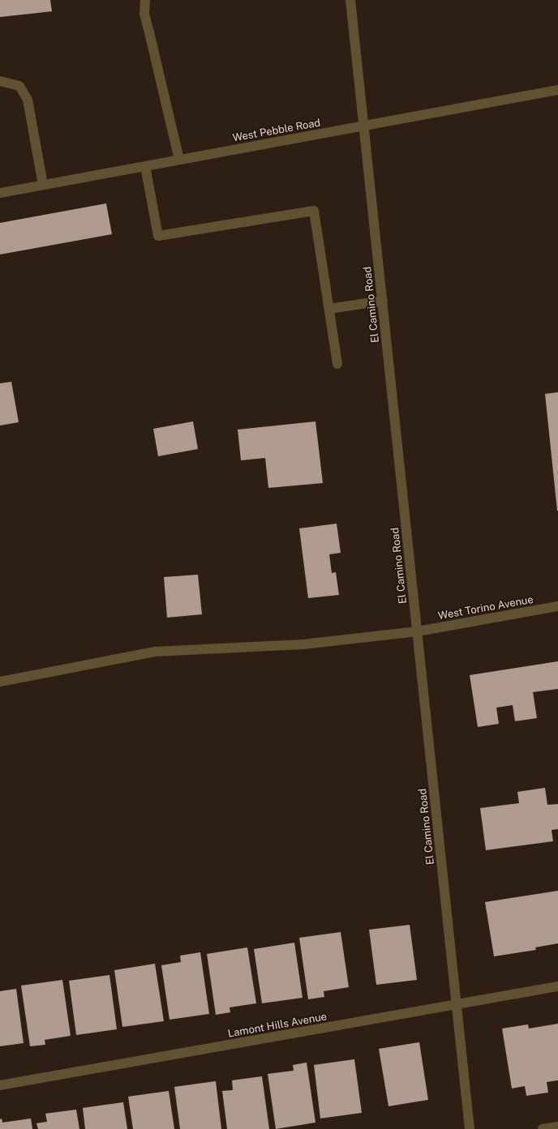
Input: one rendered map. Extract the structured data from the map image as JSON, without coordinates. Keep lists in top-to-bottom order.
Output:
{
  "streets": {
    "street": [
      "West Pebble Road",
      "El Camino Road",
      "West Torino Avenue",
      "Lamont Hills Avenue"
    ]
  },
  "crossings": [
    ["West Pebble Road", "El Camino Road"],
    ["El Camino Road", "West Torino Avenue"],
    ["El Camino Road", "Lamont Hills Avenue"]
  ]
}
